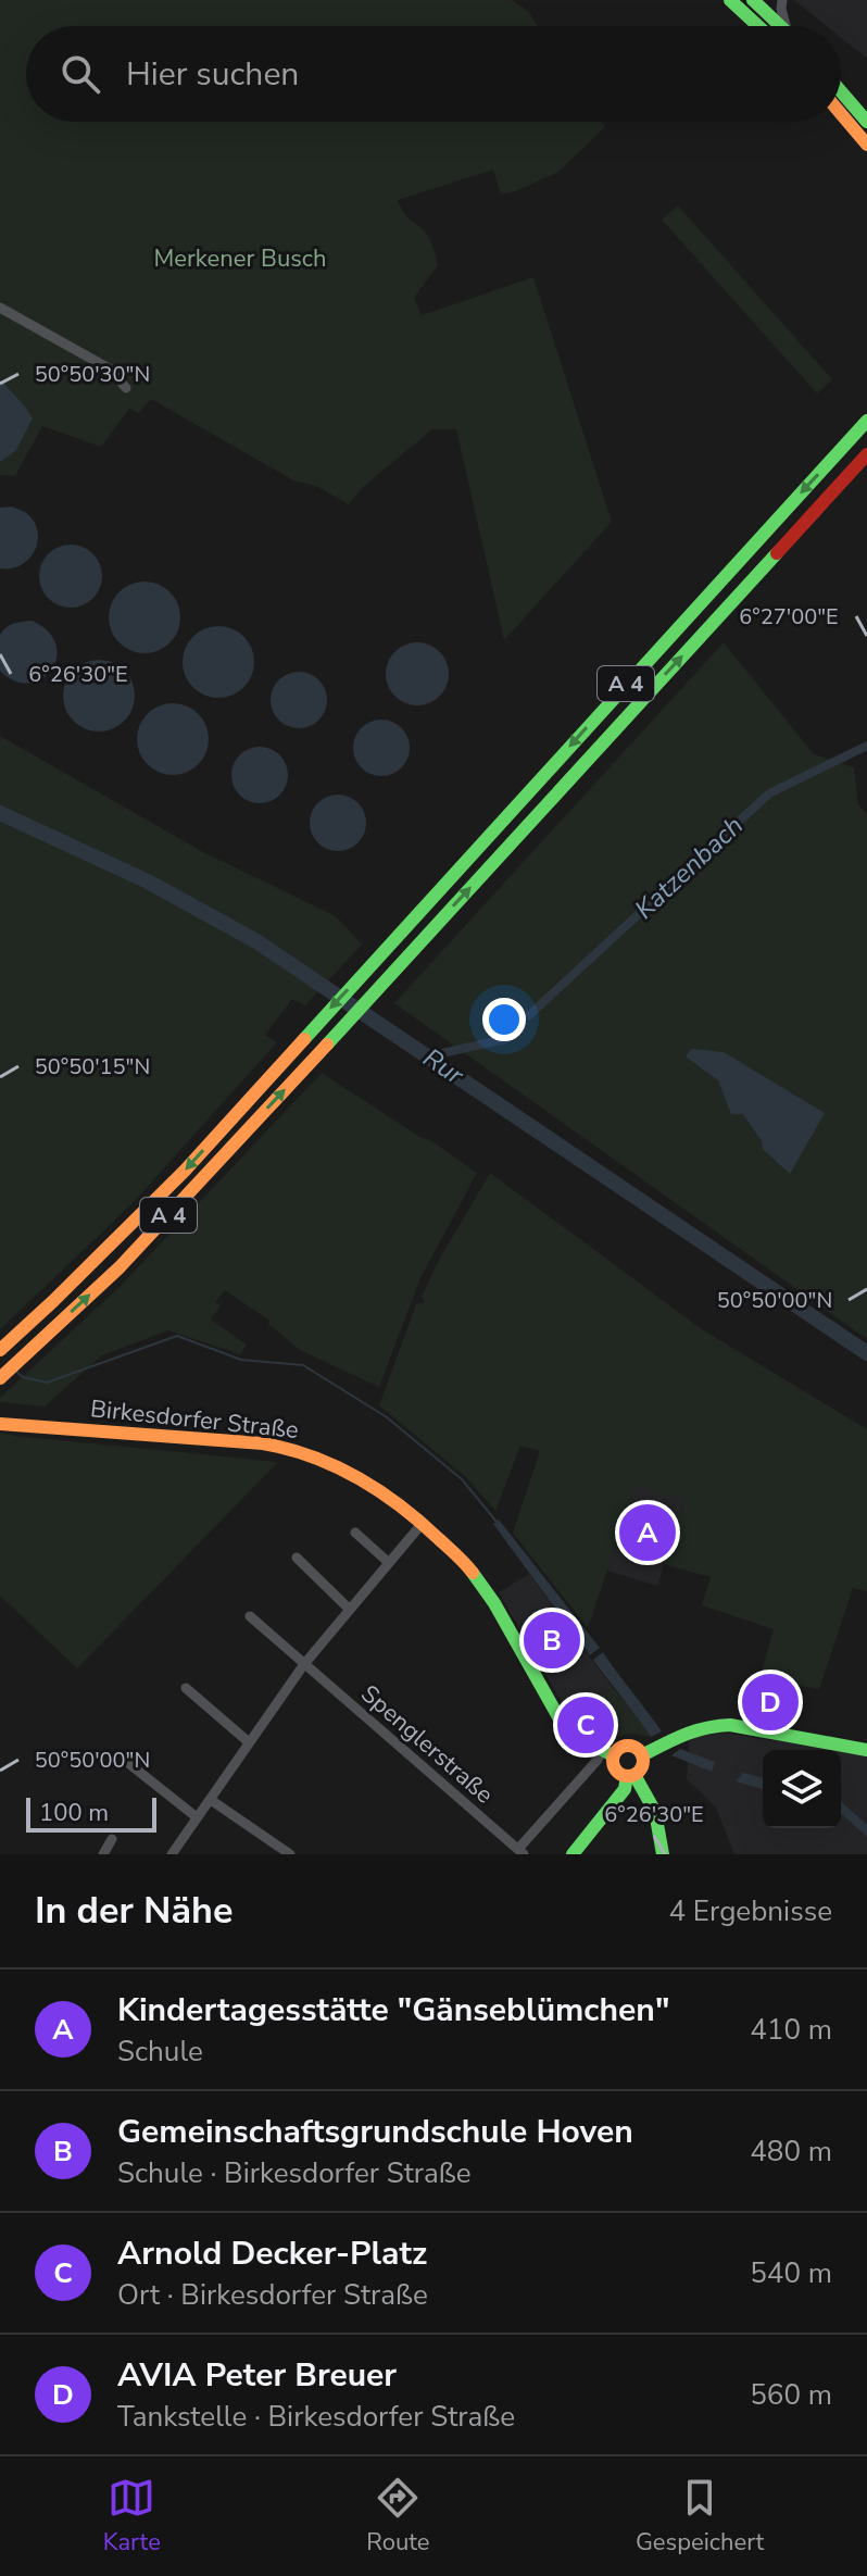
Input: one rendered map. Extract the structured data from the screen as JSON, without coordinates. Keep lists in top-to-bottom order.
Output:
{
  "streets": {
    "main road": ["A 4", "Birkesdorfer Straße"],
    "street": ["Spenglerstraße"]
  },
  "water": ["Katzenbach", "Rur"],
  "parks": ["Merkener Busch"],
  "scale_bar": "100 m",
  "page": {
    "search": "Hier suchen",
    "pins": [
      "A",
      "B",
      "D",
      "C"
    ],
    "scale": "100 m",
    "heading": ["In der Nähe", "4 Ergebnisse"],
    "list": [
      {
        "mark": "A",
        "name": "Kindertagesstätte \"Gänseblümchen\"",
        "note": "Schule",
        "value": "410 m"
      },
      {
        "mark": "B",
        "name": "Gemeinschaftsgrundschule Hoven",
        "note": "Schule · Birkesdorfer Straße",
        "value": "480 m"
      },
      {
        "mark": "C",
        "name": "Arnold Decker-Platz",
        "note": "Ort · Birkesdorfer Straße",
        "value": "540 m"
      },
      {
        "mark": "D",
        "name": "AVIA Peter Breuer",
        "note": "Tankstelle · Birkesdorfer Straße",
        "value": "560 m"
      }
    ],
    "nav": ["Karte", "Route", "Gespeichert"]
  },
  "coordinates": [
    "50°50'30\"N",
    "6°27'00\"E",
    "6°26'30\"E",
    "50°50'15\"N",
    "50°50'00\"N"
  ]
}
